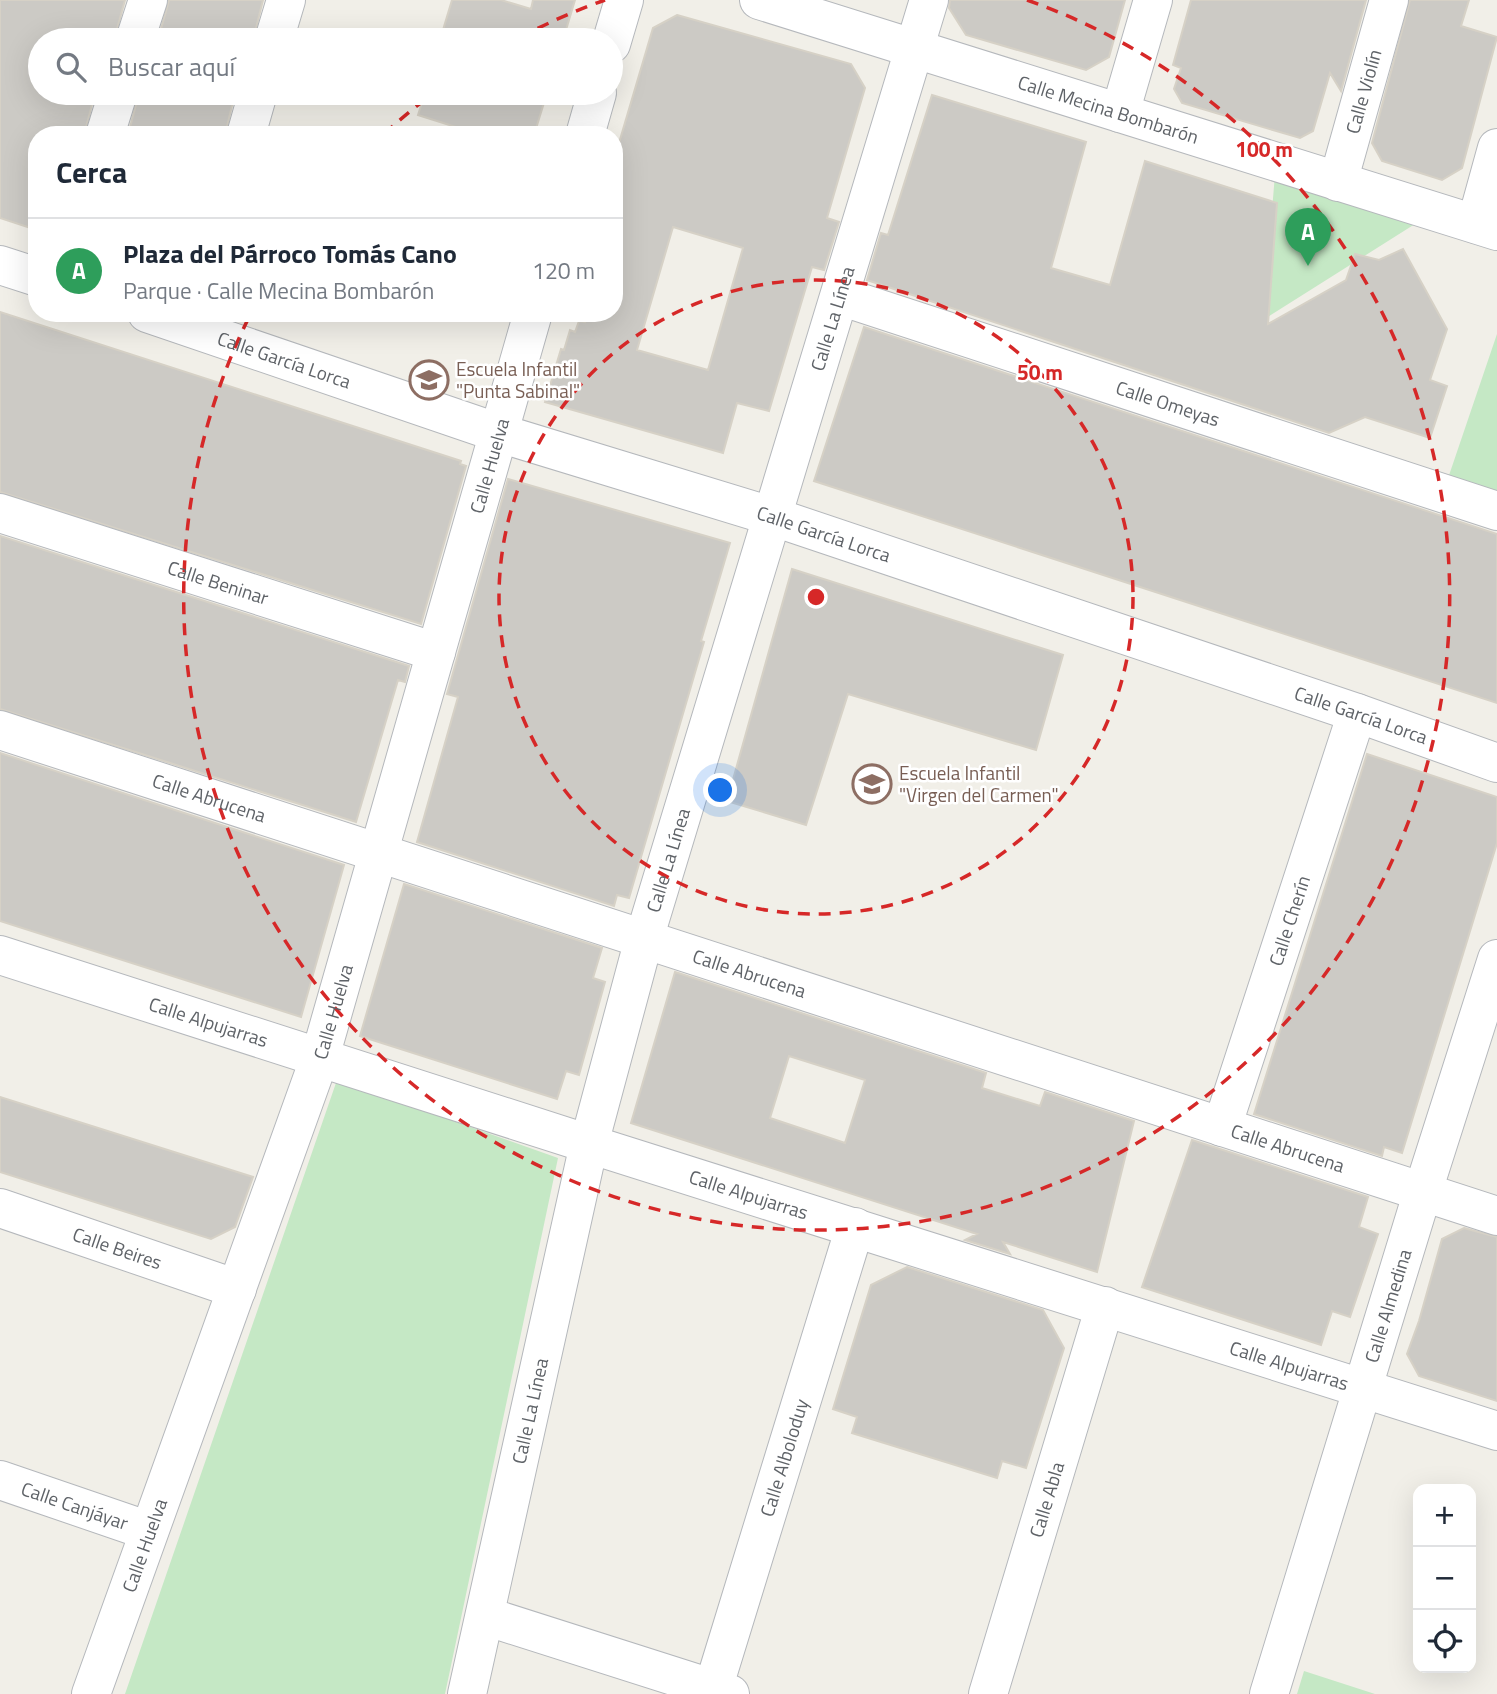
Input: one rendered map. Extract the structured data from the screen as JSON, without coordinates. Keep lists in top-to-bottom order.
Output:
{
  "streets": {
    "street": [
      "Calle Violín",
      "Calle Mecina Bombarón",
      "Calle La Línea",
      "Calle García Lorca",
      "Calle Omeyas",
      "Calle Huelva",
      "Calle Beninar",
      "Calle Abrucena",
      "Calle Cherín",
      "Calle Alpujarras",
      "Calle Beires",
      "Calle Almedina",
      "Calle Alboloduy",
      "Calle Abla",
      "Calle Canjáyar"
    ]
  },
  "crossings": [
    ["Calle Violín", "Calle Mecina Bombarón"],
    ["Calle Mecina Bombarón", "Calle La Línea"],
    ["Calle La Línea", "Calle García Lorca"],
    ["Calle La Línea", "Calle Omeyas"],
    ["Calle La Línea", "Calle Abrucena"],
    ["Calle La Línea", "Calle Alpujarras"],
    ["Calle García Lorca", "Calle Huelva"],
    ["Calle García Lorca", "Calle Cherín"],
    ["Calle Huelva", "Calle Beninar"],
    ["Calle Huelva", "Calle Abrucena"],
    ["Calle Huelva", "Calle Alpujarras"],
    ["Calle Huelva", "Calle Beires"],
    ["Calle Huelva", "Calle Canjáyar"],
    ["Calle Abrucena", "Calle Cherín"],
    ["Calle Abrucena", "Calle Almedina"],
    ["Calle Alpujarras", "Calle Almedina"],
    ["Calle Alpujarras", "Calle Alboloduy"],
    ["Calle Alpujarras", "Calle Abla"]
  ],
  "places": {
    "school or university": ["Escuela Infantil \"Punta Sabinal\"", "Escuela Infantil \"Virgen del Carmen\""]
  },
  "page": {
    "search": "Buscar aquí",
    "heading": "Cerca",
    "pins": "A",
    "list": [
      {
        "mark": "A",
        "name": "Plaza del Párroco Tomás Cano",
        "note": "Parque · Calle Mecina Bombarón",
        "value": "120 m"
      }
    ],
    "map_buttons": ["+", "−"]
  },
  "rings": ["100 m", "50 m"]
}
